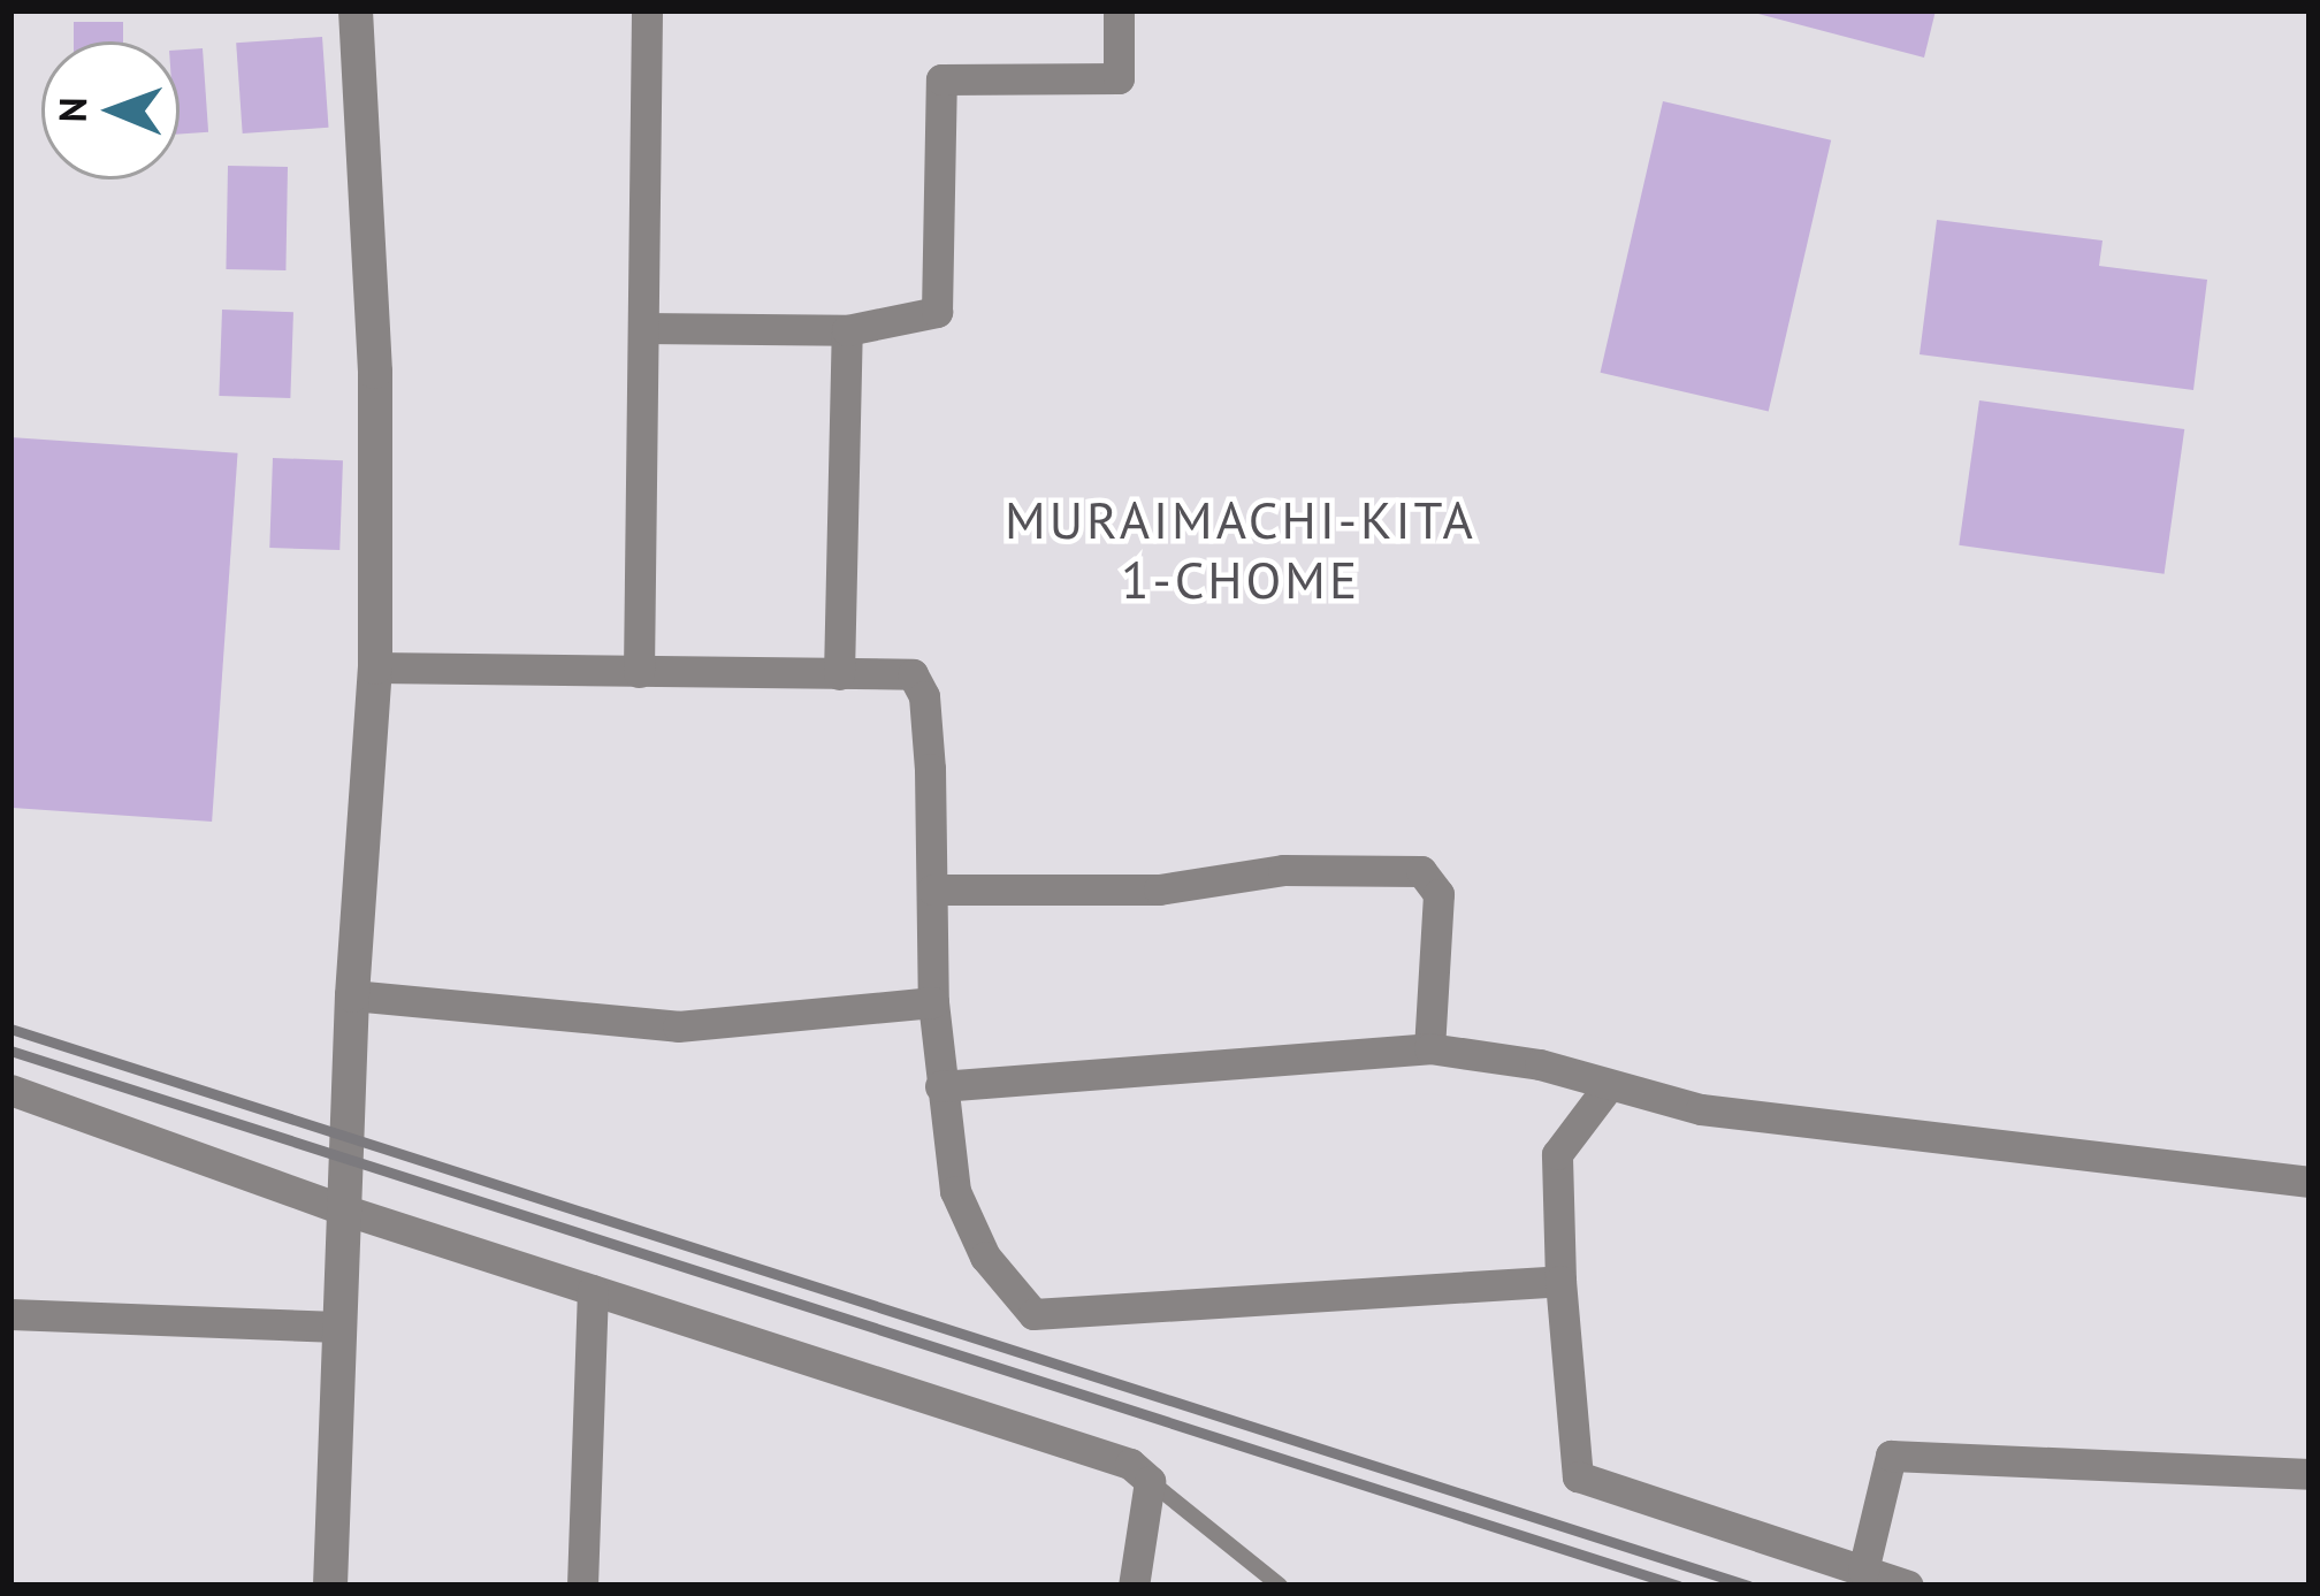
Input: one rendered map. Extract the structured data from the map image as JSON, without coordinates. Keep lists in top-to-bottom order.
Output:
{
  "districts": ["MURAIMACHI-KITA 1-CHOME"],
  "north": "left"
}
